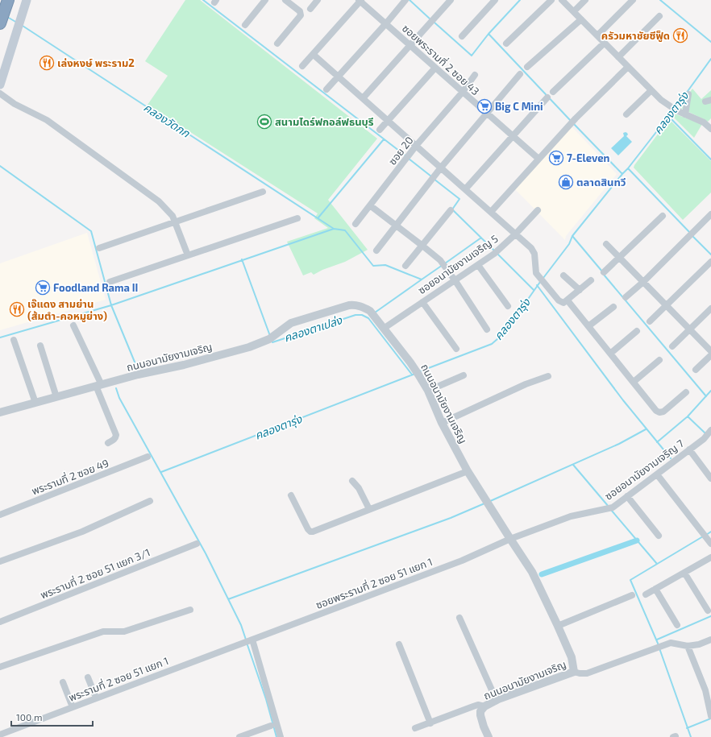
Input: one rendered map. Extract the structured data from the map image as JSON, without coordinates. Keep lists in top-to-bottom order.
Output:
{
  "streets": {
    "street": [
      "ซอยพระรามที่ 2 ซอย 43",
      "ซอย 20",
      "ซอยอนามัยงามเจริญ 5",
      "ถนนอนามัยงามเจริญ",
      "ซอยอนามัยงามเจริญ 7",
      "พระรามที่ 2 ซอย 49",
      "พระรามที่ 2 ซอย 51 แยก 3/1",
      "ซอยพระรามที่ 2 ซอย 51 แยก 1",
      "พระรามที่ 2 ซอย 51 แยก 1"
    ]
  },
  "crossings": [
    ["ซอยพระรามที่ 2 ซอย 43", "ซอย 20"],
    ["ซอยอนามัยงามเจริญ 5", "ถนนอนามัยงามเจริญ"],
    ["ถนนอนามัยงามเจริญ", "ซอยอนามัยงามเจริญ 7"],
    ["ถนนอนามัยงามเจริญ", "ซอยพระรามที่ 2 ซอย 51 แยก 1"],
    ["ซอยอนามัยงามเจริญ 7", "ซอยพระรามที่ 2 ซอย 51 แยก 1"],
    ["ซอยพระรามที่ 2 ซอย 51 แยก 1", "พระรามที่ 2 ซอย 51 แยก 1"]
  ],
  "water": ["คลองตารุ่ง", "คลองวัดกก", "คลองตาเปล่ง"],
  "places": {
    "restaurant": ["ครัวมหาชัยซีฟู็ด", "เล่งหงษ์ พระราม2", "เจ๊แดง สามย่าน (ส้มตำ-คอหมูย่าง)"],
    "supermarket": ["Big C Mini", "7-Eleven", "Foodland Rama II"],
    "sports": ["สนามไดร์ฟกอล์ฟธนบุรี"],
    "shop": ["ตลาดสินทวี"]
  },
  "scale_bar": "100 m"
}
